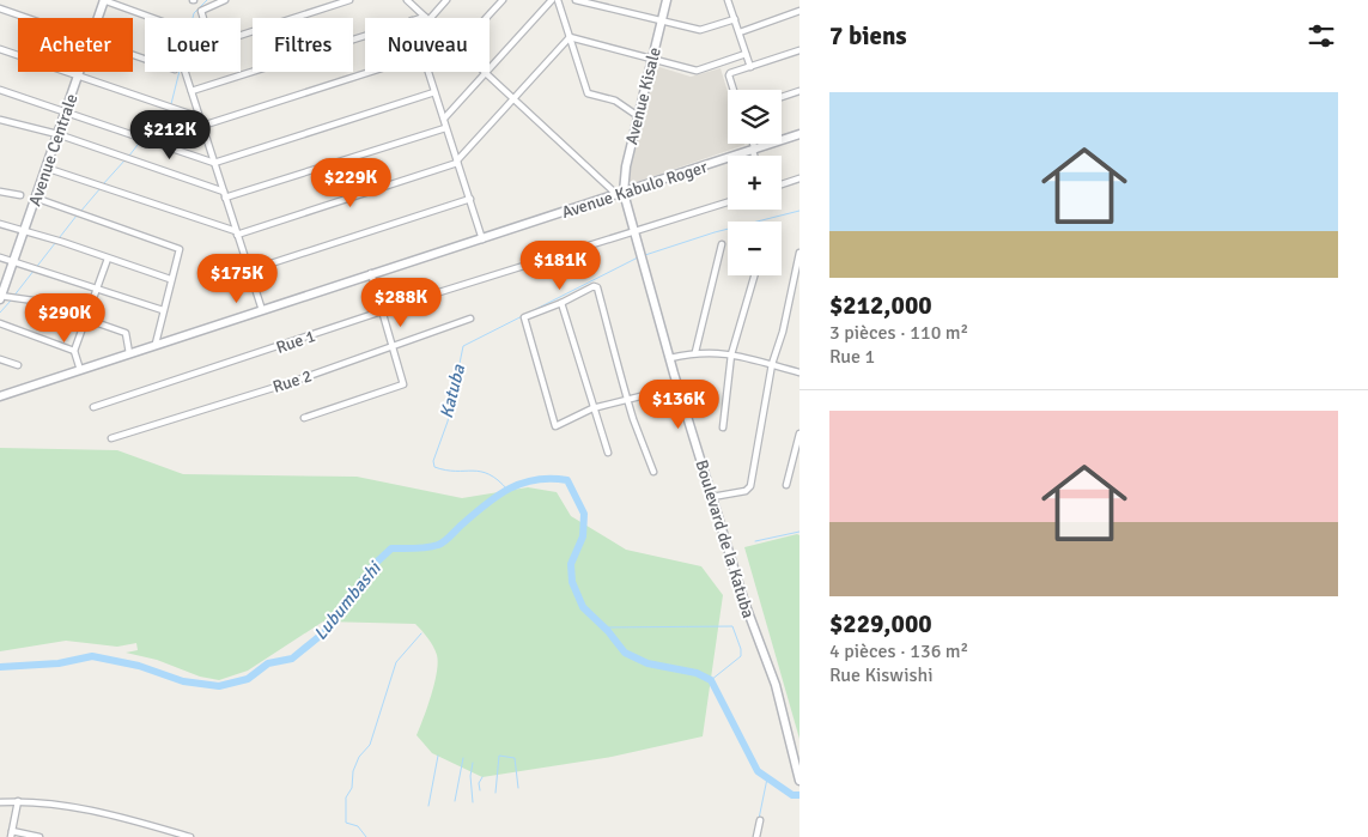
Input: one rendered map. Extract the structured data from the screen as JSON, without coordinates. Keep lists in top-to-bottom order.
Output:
{
  "streets": {
    "street": [
      "Avenue Kisale",
      "Avenue Centrale",
      "Avenue Kabulo Roger",
      "Rue 1",
      "Rue 2",
      "Boulevard de la Katuba"
    ]
  },
  "crossings": [
    ["Avenue Kisale", "Avenue Kabulo Roger"],
    ["Avenue Kisale", "Boulevard de la Katuba"],
    ["Avenue Kabulo Roger", "Boulevard de la Katuba"],
    ["Rue 1", "Boulevard de la Katuba"]
  ],
  "water": ["Katuba", "Lubumbashi"],
  "page": {
    "heading": "7 biens",
    "chip": [
      "Acheter",
      "Louer",
      "Filtres",
      "Nouveau"
    ],
    "list": [
      {
        "name": "$212,000",
        "note": "3 pièces · 110 m² · Rue 1"
      },
      {
        "name": "$229,000",
        "note": "4 pièces · 136 m² · Rue Kiswishi"
      }
    ],
    "map_buttons": ["+", "−"],
    "price": [
      "$212K",
      "$229K",
      "$181K",
      "$175K",
      "$288K",
      "$290K",
      "$136K"
    ]
  }
}
